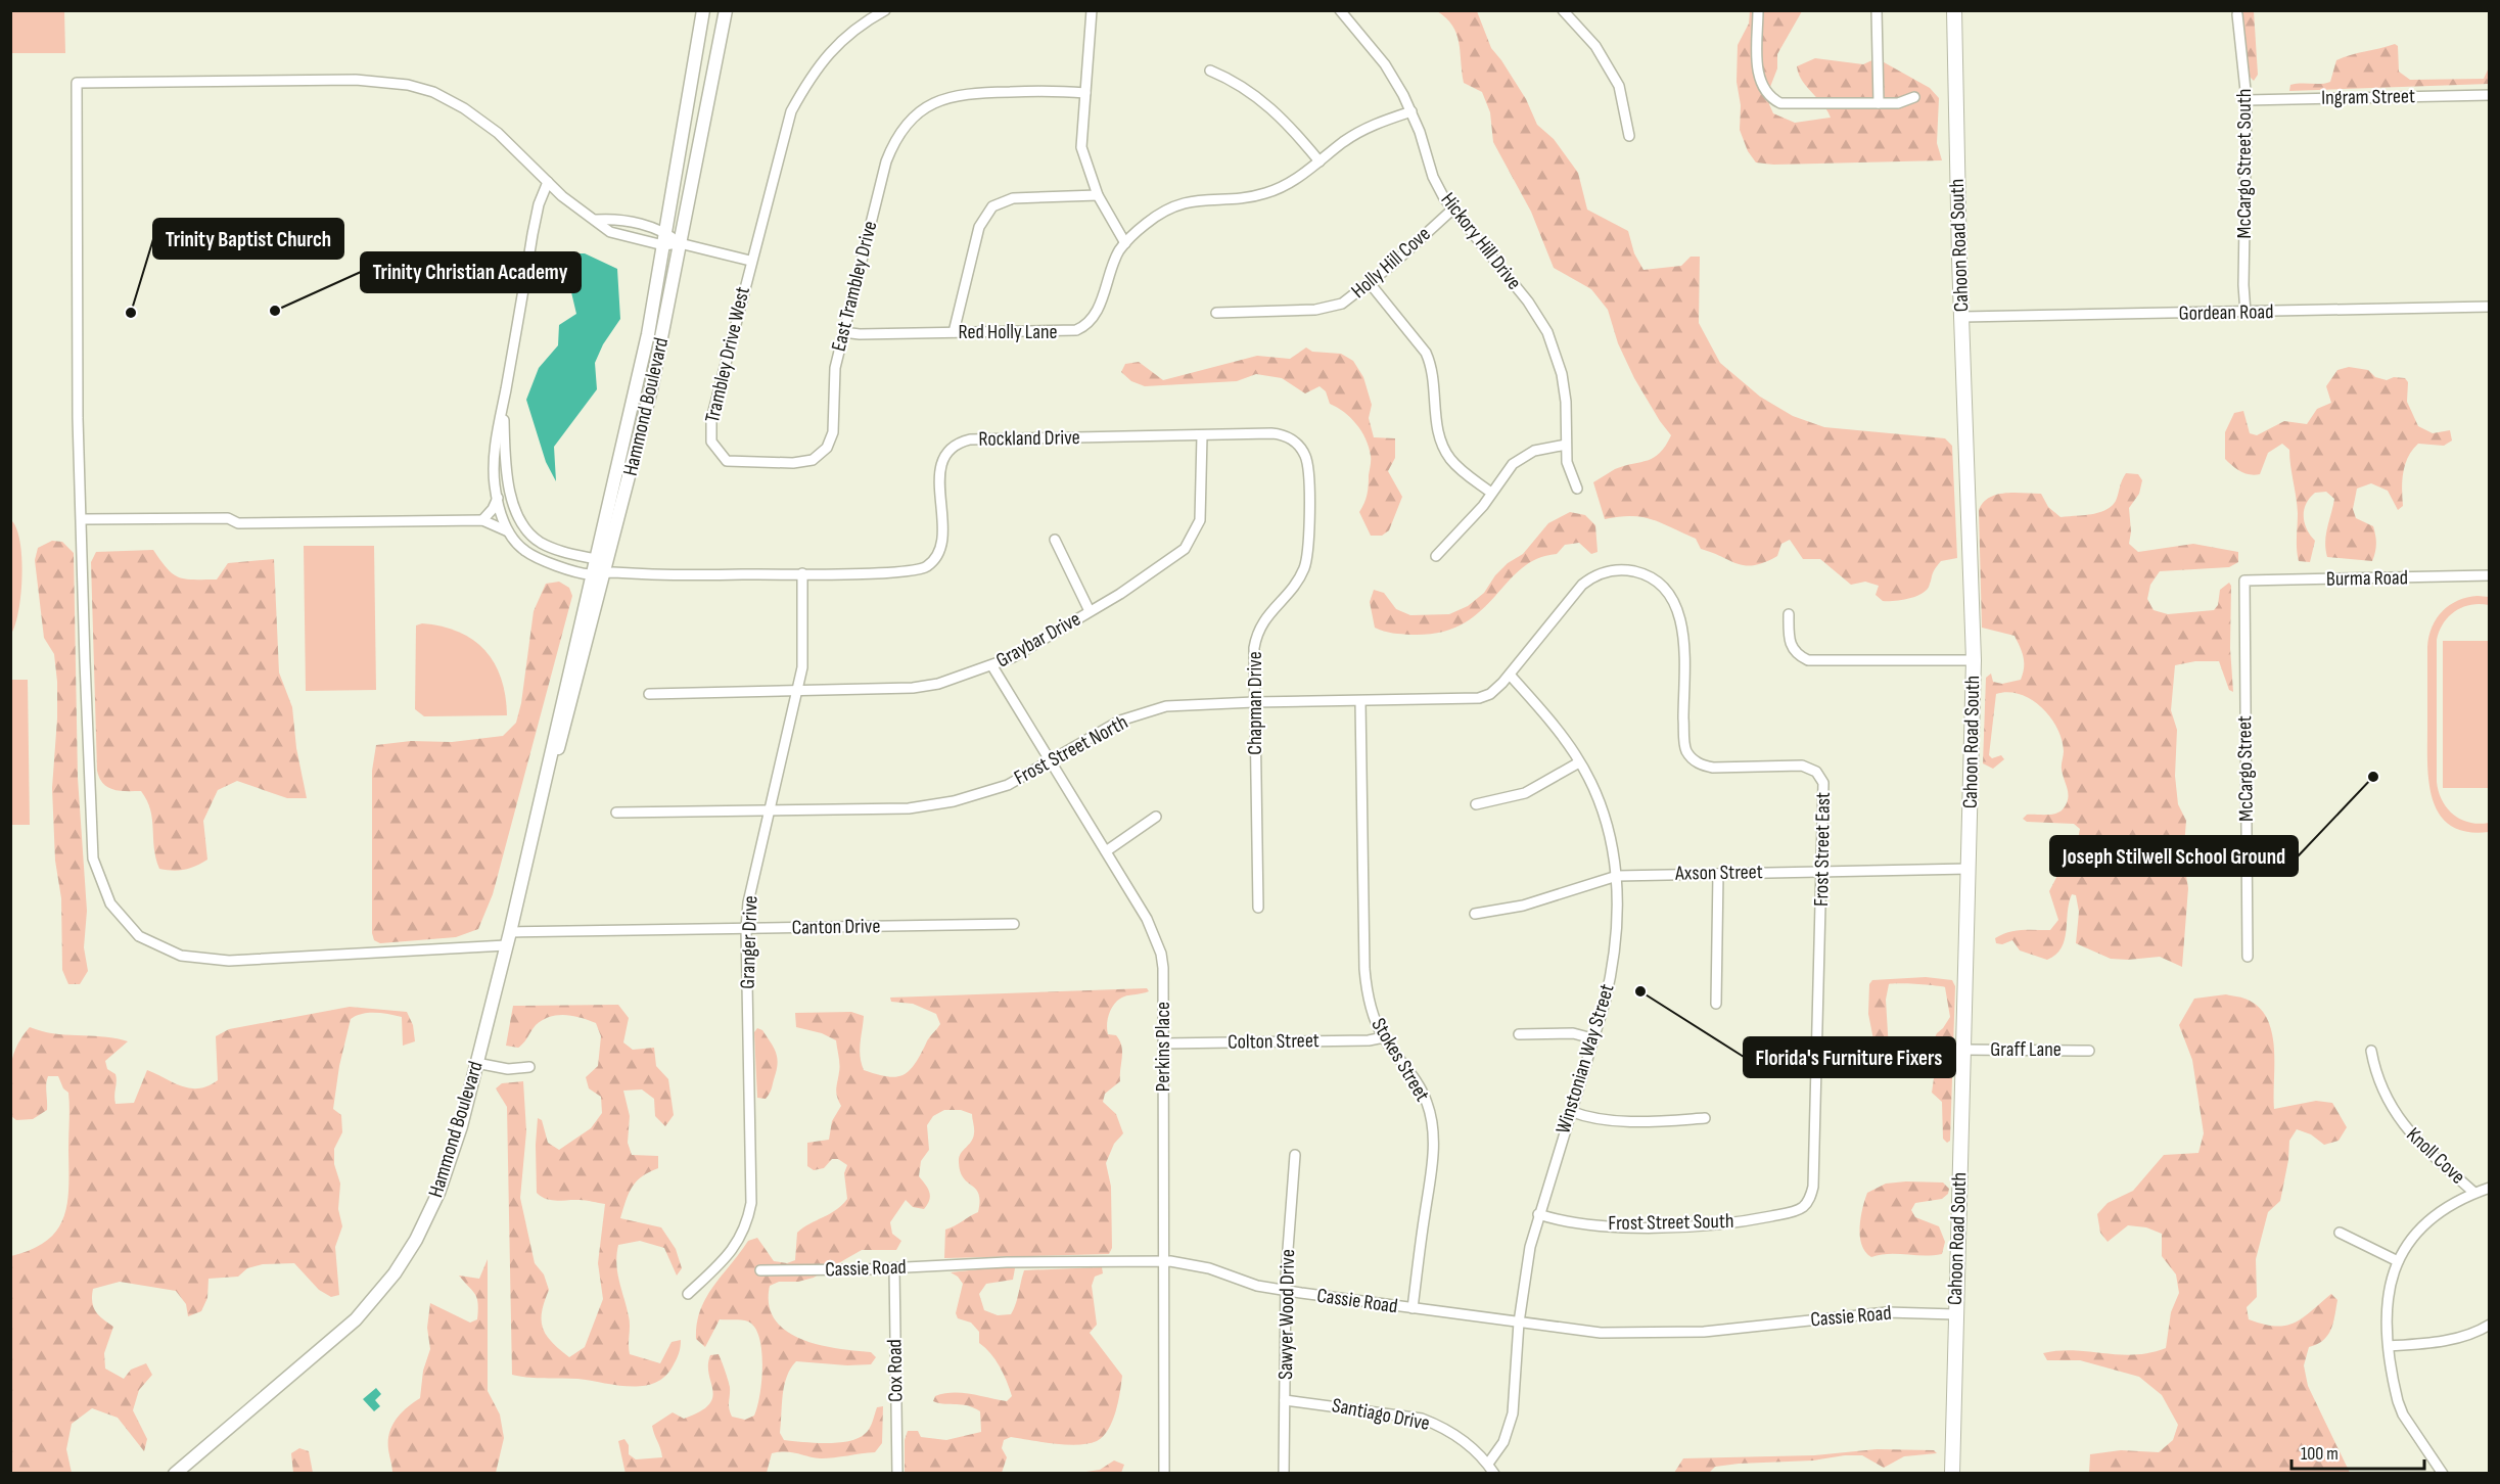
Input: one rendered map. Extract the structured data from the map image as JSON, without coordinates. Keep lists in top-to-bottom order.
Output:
{
  "streets": {
    "main road": ["Cahoon Road South"],
    "street": [
      "Ingram Street",
      "McCargo Street South",
      "Hickory Hill Drive",
      "Holly Hill Cove",
      "East Trambley Drive",
      "Gordean Road",
      "Red Holly Lane",
      "Trambley Drive West",
      "Hammond Boulevard",
      "Rockland Drive",
      "Burma Road",
      "Graybar Drive",
      "Chapman Drive",
      "Frost Street North",
      "McCargo Street",
      "Frost Street East",
      "Axson Street",
      "Canton Drive",
      "Granger Drive",
      "Colton Street",
      "Perkins Place",
      "Graff Lane",
      "Winstonian Way Street",
      "Stokes Street",
      "Knoll Cove",
      "Frost Street South",
      "Cassie Road",
      "Sawyer Wood Drive",
      "Cox Road",
      "Santiago Drive"
    ]
  },
  "crossings": [
    ["Ingram Street", "McCargo Street South"],
    ["McCargo Street South", "Gordean Road"],
    ["Hickory Hill Drive", "Holly Hill Cove"],
    ["Hickory Hill Drive", "Red Holly Lane"],
    ["Cahoon Road South", "Gordean Road"],
    ["Cahoon Road South", "Axson Street"],
    ["Cahoon Road South", "Graff Lane"],
    ["Cahoon Road South", "Cassie Road"],
    ["East Trambley Drive", "Red Holly Lane"],
    ["East Trambley Drive", "Trambley Drive West"],
    ["Hammond Boulevard", "Rockland Drive"],
    ["Hammond Boulevard", "Canton Drive"],
    ["Rockland Drive", "Graybar Drive"],
    ["Rockland Drive", "Chapman Drive"],
    ["Rockland Drive", "Granger Drive"],
    ["Burma Road", "McCargo Street"],
    ["Graybar Drive", "Granger Drive"],
    ["Graybar Drive", "Perkins Place"],
    ["Chapman Drive", "Frost Street North"],
    ["Frost Street North", "Frost Street East"],
    ["Frost Street North", "Granger Drive"],
    ["Frost Street North", "Perkins Place"],
    ["Frost Street North", "Winstonian Way Street"],
    ["Frost Street North", "Stokes Street"],
    ["Frost Street East", "Axson Street"],
    ["Frost Street East", "Frost Street South"],
    ["Axson Street", "Winstonian Way Street"],
    ["Canton Drive", "Granger Drive"],
    ["Colton Street", "Perkins Place"],
    ["Colton Street", "Stokes Street"],
    ["Perkins Place", "Cassie Road"],
    ["Winstonian Way Street", "Frost Street South"],
    ["Winstonian Way Street", "Cassie Road"],
    ["Winstonian Way Street", "Santiago Drive"],
    ["Stokes Street", "Cassie Road"],
    ["Cassie Road", "Sawyer Wood Drive"],
    ["Cassie Road", "Cox Road"],
    ["Sawyer Wood Drive", "Santiago Drive"]
  ],
  "places": [
    "Trinity Christian Academy",
    "Trinity Baptist Church",
    "Joseph Stilwell School Ground",
    "Florida's Furniture Fixers"
  ],
  "scale_bar": "100 m"
}
